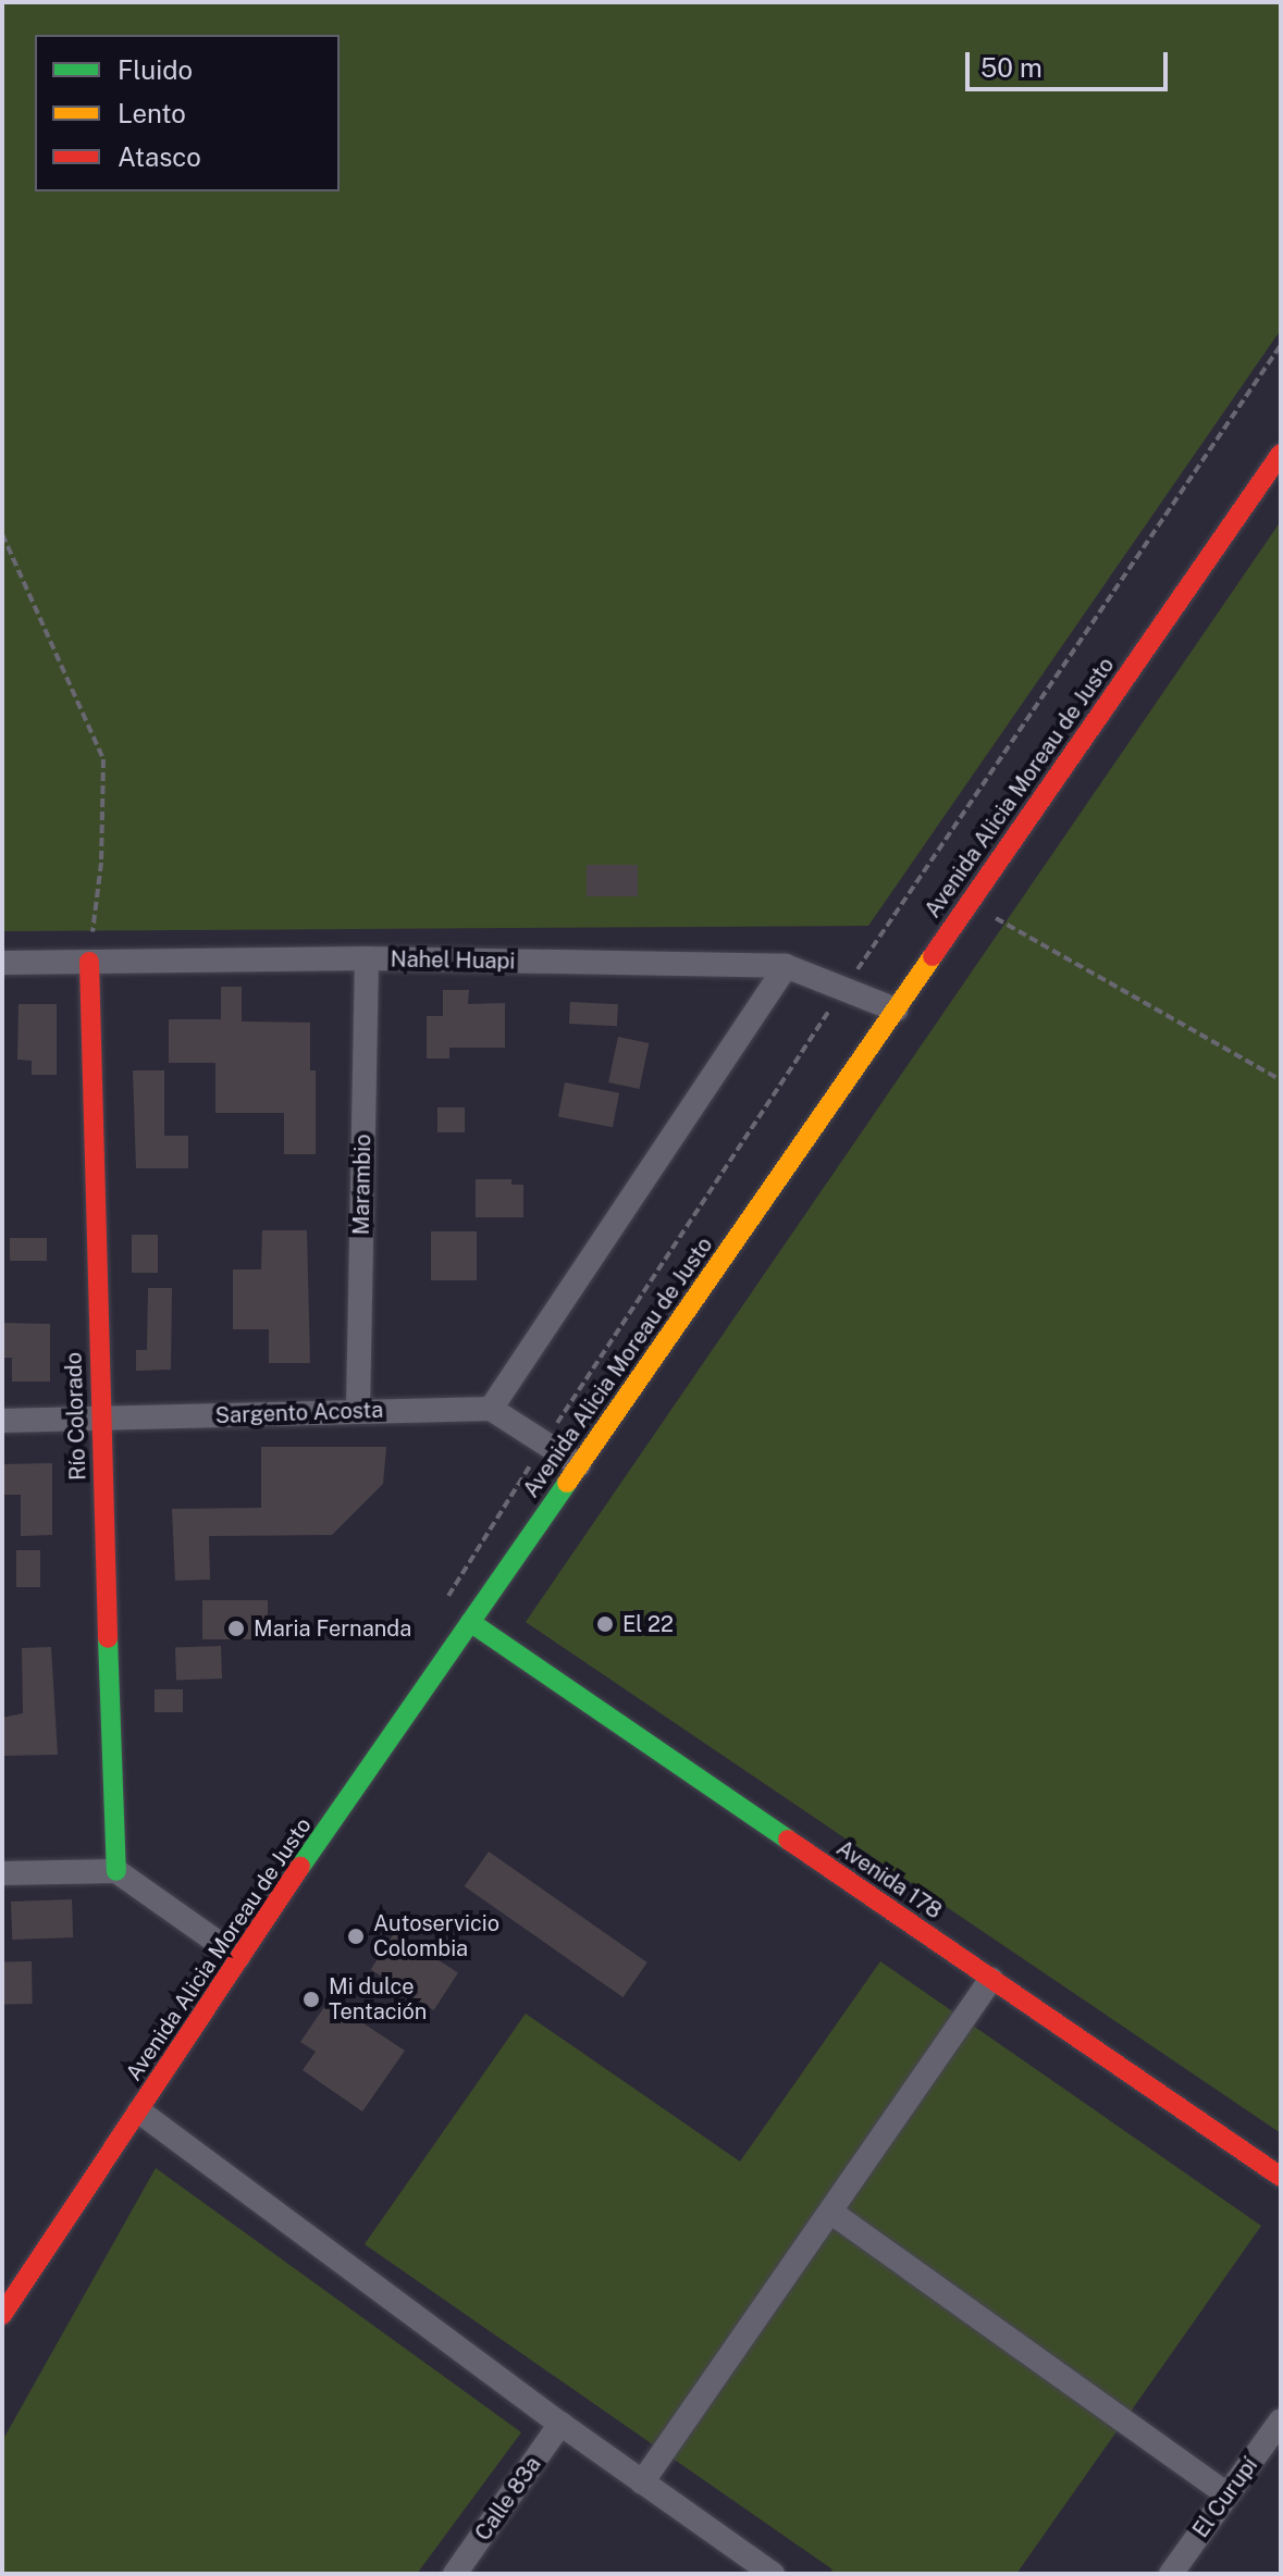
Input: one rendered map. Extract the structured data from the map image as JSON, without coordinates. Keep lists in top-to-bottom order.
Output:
{
  "streets": {
    "main road": ["Avenida Alicia Moreau de Justo", "Río Colorado", "Avenida 178"],
    "street": [
      "Nahel Huapi",
      "Marambio",
      "Sargento Acosta",
      "El Curupí",
      "Calle 83a"
    ]
  },
  "crossings": [
    ["Avenida Alicia Moreau de Justo", "Nahel Huapi"],
    ["Avenida Alicia Moreau de Justo", "Avenida 178"],
    ["Nahel Huapi", "Marambio"],
    ["Nahel Huapi", "Río Colorado"],
    ["Marambio", "Sargento Acosta"],
    ["Sargento Acosta", "Río Colorado"]
  ],
  "places": [
    "El 22",
    "Maria Fernanda",
    "Autoservicio Colombia",
    "Mi dulce Tentación"
  ],
  "legend": ["Fluido", "Lento", "Atasco"],
  "scale_bar": "50 m"
}
